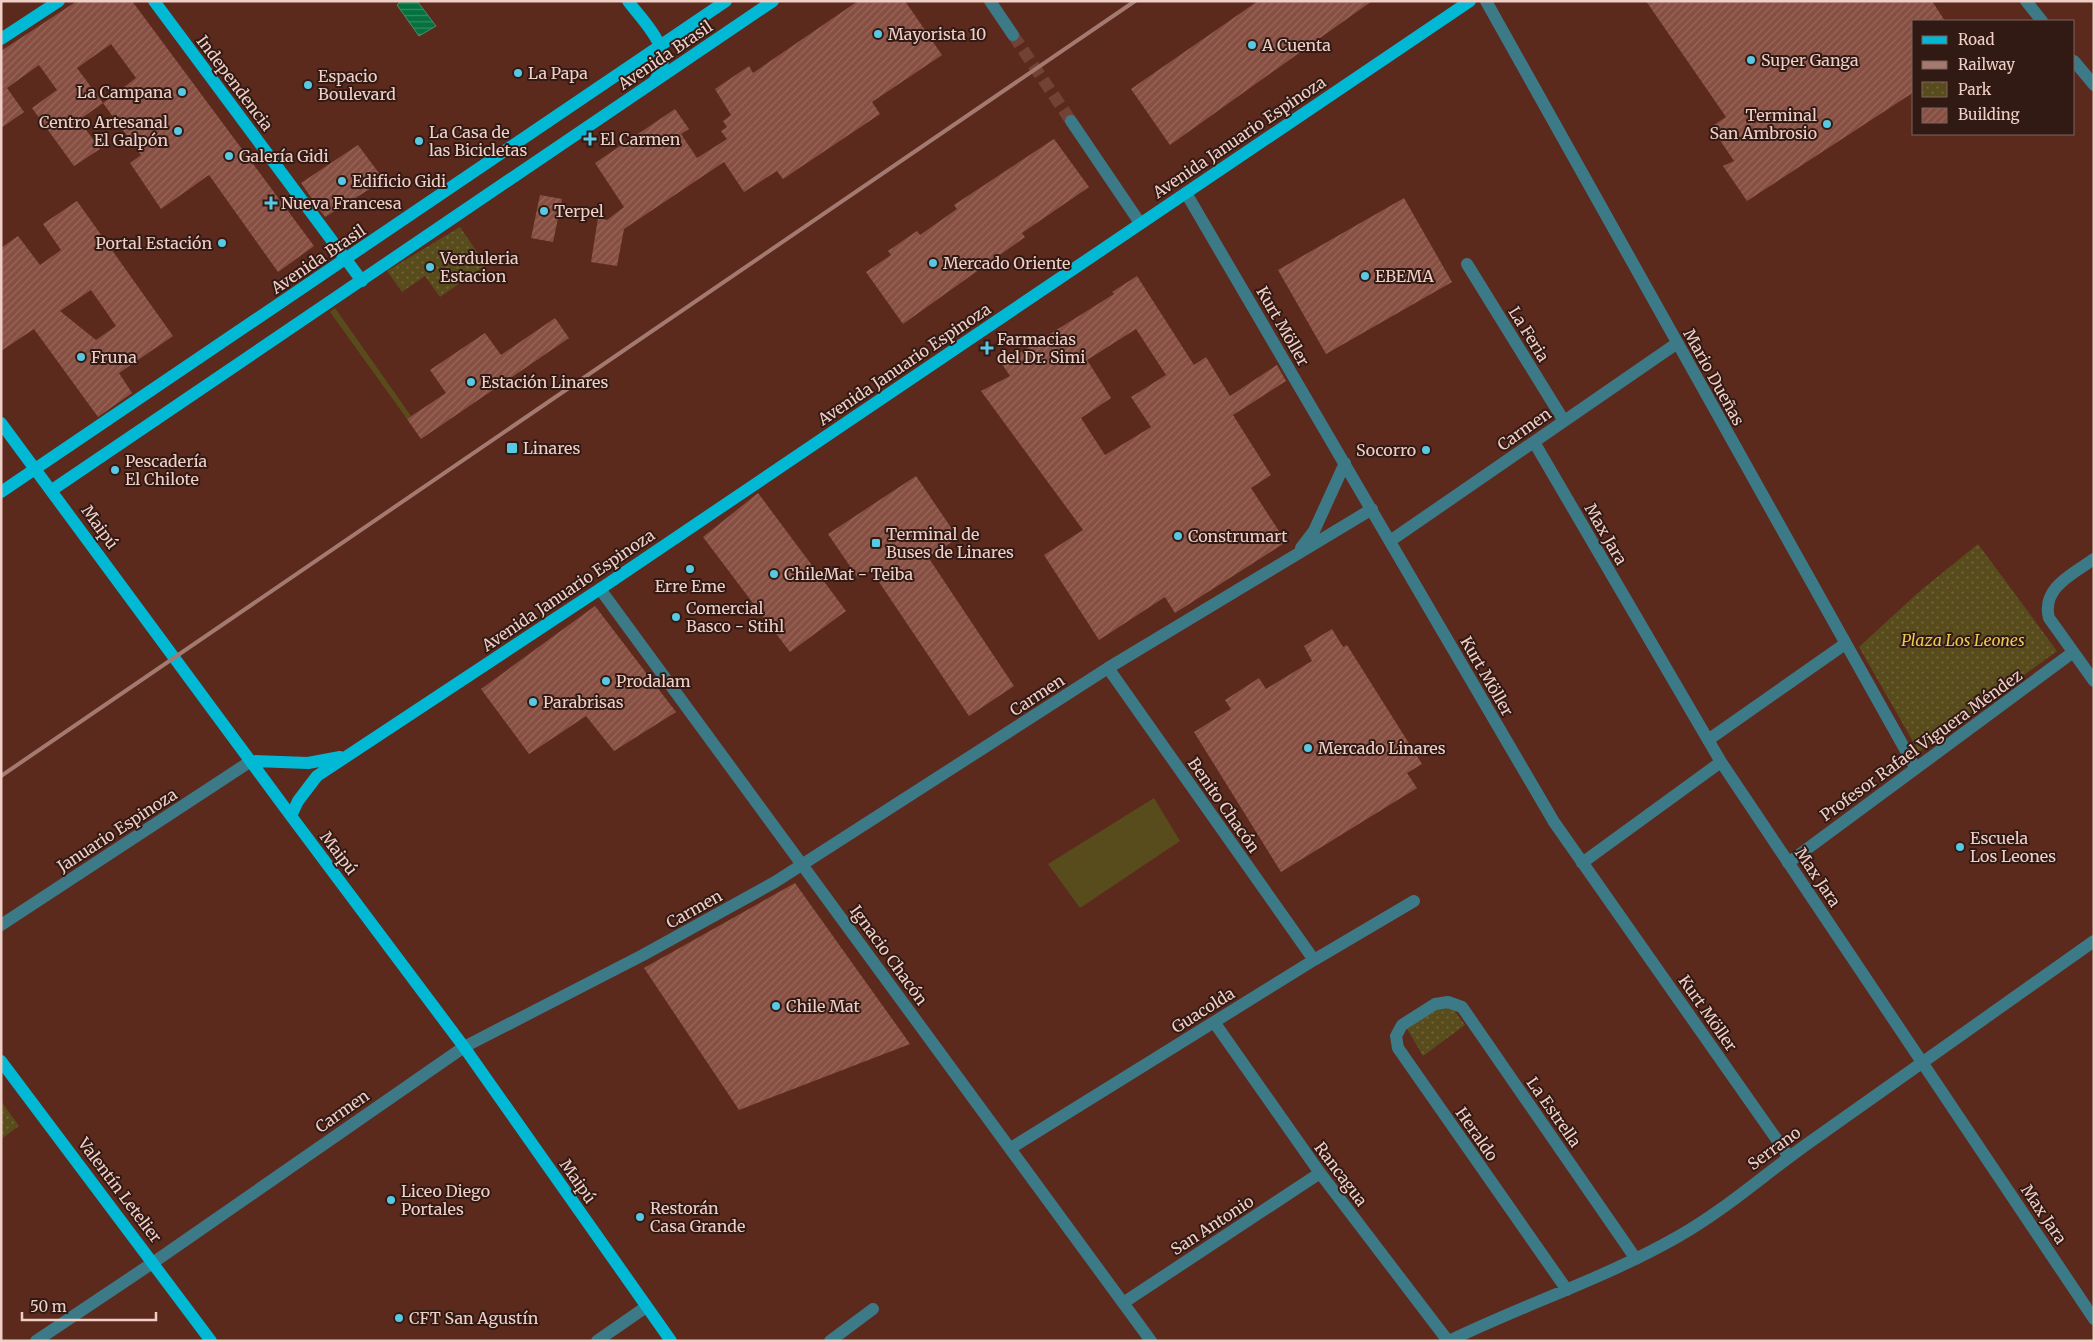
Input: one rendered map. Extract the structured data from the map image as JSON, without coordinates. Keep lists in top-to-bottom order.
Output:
{
  "streets": {
    "main road": [
      "Avenida Brasil",
      "Independencia",
      "Avenida Januario Espinoza",
      "Maipú",
      "Valentín Letelier"
    ],
    "street": [
      "Kurt Möller",
      "La Feria",
      "Mario Dueñas",
      "Carmen",
      "Max Jara",
      "Profesor Rafael Viguera Méndez",
      "Benito Chacón",
      "Januario Espinoza",
      "Ignacio Chacón",
      "Guacolda",
      "La Estrella",
      "Heraldo",
      "Serrano",
      "Rancagua",
      "San Antonio"
    ]
  },
  "crossings": [
    ["Avenida Brasil", "Independencia"],
    ["Avenida Brasil", "Maipú"],
    ["Avenida Januario Espinoza", "Kurt Möller"],
    ["Avenida Januario Espinoza", "Maipú"],
    ["Avenida Januario Espinoza", "Januario Espinoza"],
    ["Avenida Januario Espinoza", "Ignacio Chacón"],
    ["Kurt Möller", "Carmen"],
    ["Kurt Möller", "Serrano"],
    ["La Feria", "Carmen"],
    ["Mario Dueñas", "Carmen"],
    ["Mario Dueñas", "Profesor Rafael Viguera Méndez"],
    ["Carmen", "Maipú"],
    ["Carmen", "Max Jara"],
    ["Carmen", "Benito Chacón"],
    ["Carmen", "Ignacio Chacón"],
    ["Carmen", "Valentín Letelier"],
    ["Maipú", "Januario Espinoza"],
    ["Max Jara", "Profesor Rafael Viguera Méndez"],
    ["Max Jara", "Serrano"],
    ["Benito Chacón", "Guacolda"],
    ["Ignacio Chacón", "Guacolda"],
    ["Ignacio Chacón", "San Antonio"],
    ["Guacolda", "Rancagua"],
    ["La Estrella", "Heraldo"],
    ["La Estrella", "Serrano"],
    ["Heraldo", "Serrano"],
    ["Serrano", "Rancagua"],
    ["Rancagua", "San Antonio"]
  ],
  "parks": ["Plaza Los Leones"],
  "places": {
    "other": [
      "Mayorista 10",
      "A Cuenta",
      "Super Ganga",
      "La Papa",
      "Espacio Boulevard",
      "La Campana",
      "Terminal San Ambrosio",
      "Centro Artesanal El Galpón",
      "La Casa de las Bicicletas",
      "Galería Gidi",
      "Edificio Gidi",
      "Terpel",
      "Portal Estación",
      "Mercado Oriente",
      "Verduleria Estacion",
      "EBEMA",
      "Fruna",
      "Estación Linares",
      "Socorro",
      "Pescadería El Chilote",
      "Construmart",
      "Erre Eme",
      "ChileMat - Teiba",
      "Comercial Basco - Stihl",
      "Prodalam",
      "Parabrisas",
      "Mercado Linares",
      "Escuela Los Leones",
      "Chile Mat",
      "Liceo Diego Portales",
      "Restorán Casa Grande",
      "CFT San Agustín"
    ],
    "health": ["El Carmen", "Nueva Francesa", "Farmacias del Dr. Simi"],
    "transit": ["Linares", "Terminal de Buses de Linares"]
  },
  "legend": [
    "Road",
    "Railway",
    "Park",
    "Building"
  ],
  "scale_bar": "50 m"
}
